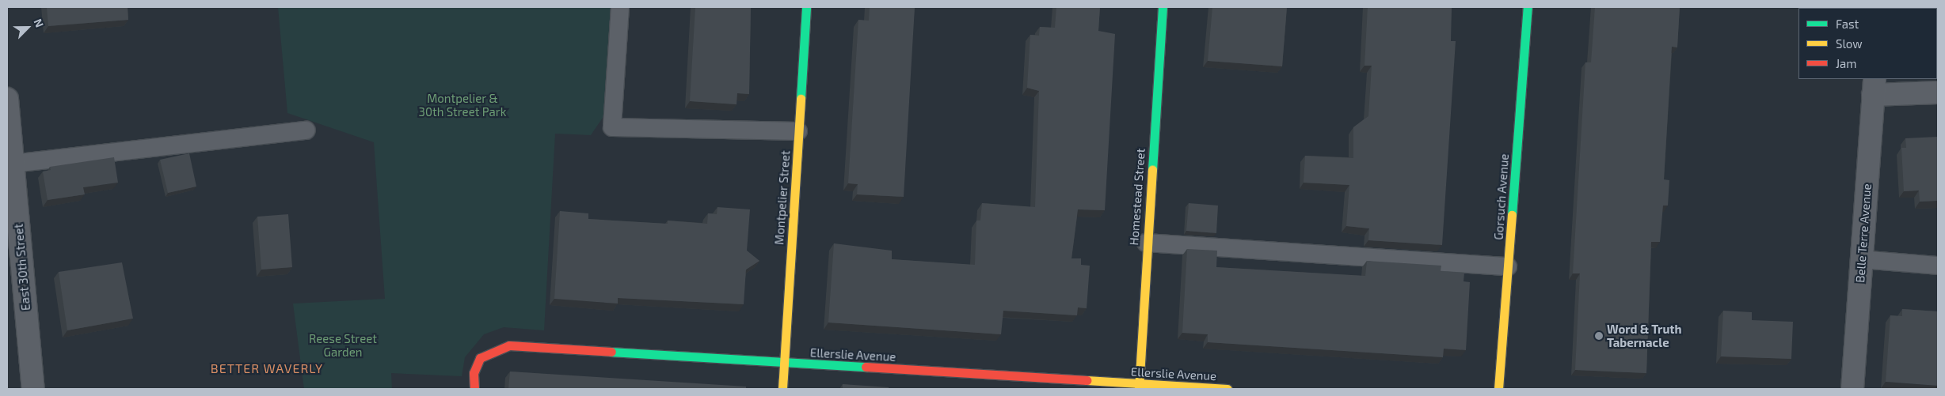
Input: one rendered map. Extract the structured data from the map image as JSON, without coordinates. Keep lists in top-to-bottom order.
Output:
{
  "streets": {
    "street": [
      "Homestead Street",
      "Gorsuch Avenue",
      "Montpelier Street",
      "Belle Terre Avenue",
      "East 30th Street",
      "Ellerslie Avenue"
    ]
  },
  "crossings": [
    ["Homestead Street", "Ellerslie Avenue"],
    ["Montpelier Street", "Ellerslie Avenue"]
  ],
  "districts": ["BETTER WAVERLY"],
  "parks": ["Montpelier & 30th Street Park", "Reese Street Garden"],
  "places": ["Word & Truth Tabernacle"],
  "legend": ["Fast", "Slow", "Jam"],
  "north": "top right"
}
